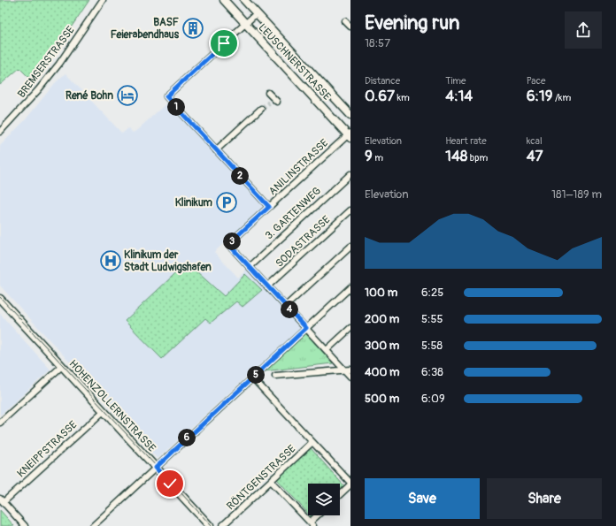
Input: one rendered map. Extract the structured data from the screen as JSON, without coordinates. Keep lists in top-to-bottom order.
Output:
{
  "streets": {
    "street": [
      "BREMSERSTRASSE",
      "LEUSCHNERSTRASSE",
      "ANILINSTRASSE",
      "3. GARTENWEG",
      "SODASTRASSE",
      "HOHENZOLLERNSTRASSE",
      "KNEIPPSTRASSE",
      "RÖNTGENSTRASSE"
    ]
  },
  "crossings": [
    ["LEUSCHNERSTRASSE", "ANILINSTRASSE"],
    ["ANILINSTRASSE", "3. GARTENWEG"],
    ["HOHENZOLLERNSTRASSE", "KNEIPPSTRASSE"]
  ],
  "places": {
    "building": ["BASF Feierabendhaus"],
    "hotel": ["René Bohn"],
    "parking": ["Klinikum"],
    "hospital": ["Klinikum der Stadt Ludwigshafen"]
  },
  "page": {
    "heading": ["Evening run", "18:57"],
    "stats": [
      ["Distance", "0.67 km"],
      ["Time", "4:14"],
      ["Pace", "6:19 /km"],
      ["Elevation", "9 m"],
      ["Heart rate", "148 bpm"],
      ["kcal", "47"]
    ],
    "pins": [
      "1",
      "2",
      "3",
      "4",
      "5",
      "6"
    ],
    "chart": ["Elevation", "181–189 m"],
    "list": [
      {
        "name": "100 m",
        "note": "6:25"
      },
      {
        "name": "200 m",
        "note": "5:55"
      },
      {
        "name": "300 m",
        "note": "5:58"
      },
      {
        "name": "400 m",
        "note": "6:38"
      },
      {
        "name": "500 m",
        "note": "6:09"
      }
    ],
    "buttons": ["Save", "Share"]
  }
}
